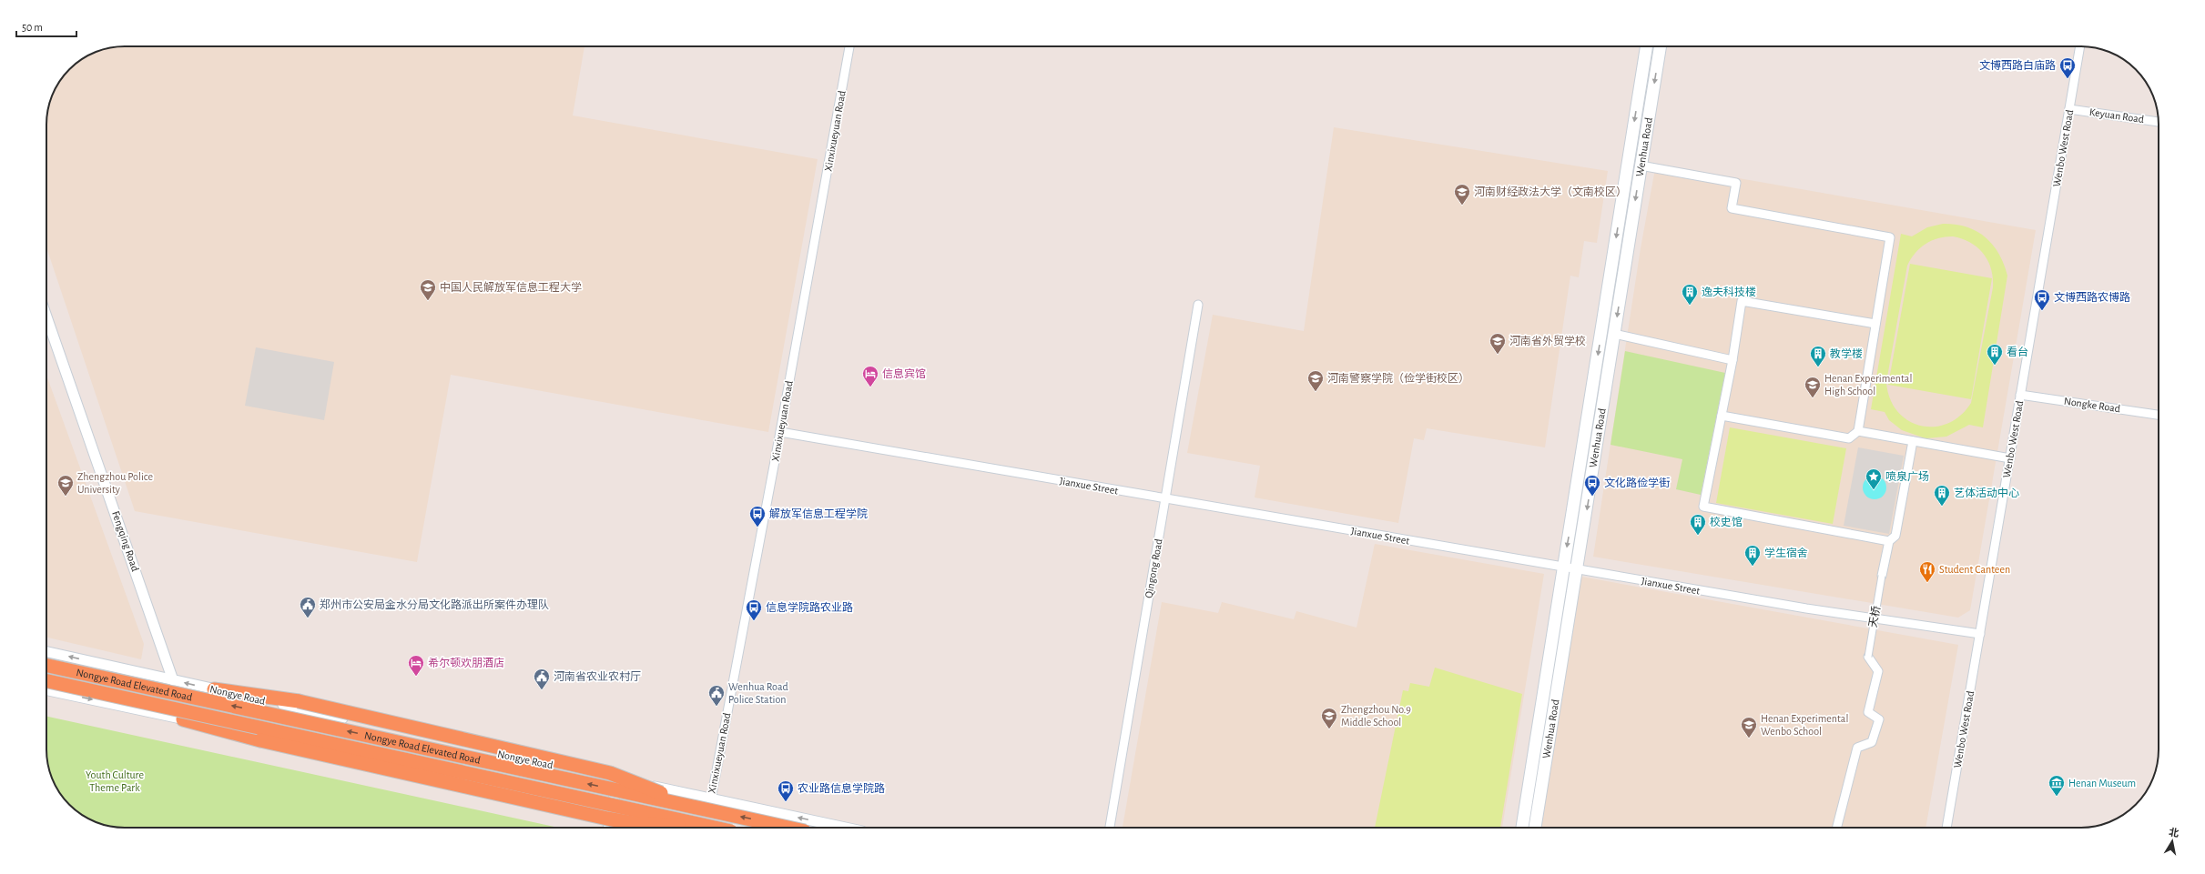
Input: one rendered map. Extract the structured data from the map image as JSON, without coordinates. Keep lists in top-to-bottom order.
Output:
{
  "streets": {
    "highway": ["Nongye Road Elevated Road"],
    "main road": ["Wenhua Road"],
    "street": [
      "Keyuan Road",
      "Xinxixueyuan Road",
      "Wenbo West Road",
      "Nongke Road",
      "Jianxue Street",
      "Fengqing Road",
      "Qingong Road",
      "天桥",
      "Nongye Road"
    ]
  },
  "crossings": [
    ["Keyuan Road", "Wenbo West Road"],
    ["Xinxixueyuan Road", "Jianxue Street"],
    ["Xinxixueyuan Road", "Nongye Road"],
    ["Wenhua Road", "Jianxue Street"],
    ["Wenbo West Road", "Nongke Road"],
    ["Wenbo West Road", "Jianxue Street"],
    ["Jianxue Street", "Qingong Road"],
    ["Fengqing Road", "Nongye Road"]
  ],
  "one_way": ["Wenhua Road"],
  "parks": ["Youth Culture Theme Park"],
  "places": {
    "bus stop": [
      "文博西路白庙路",
      "文博西路农博路",
      "文化路俭学街",
      "解放军信息工程学院",
      "信息学院路农业路",
      "农业路信息学院路"
    ],
    "school or university": [
      "河南财经政法大学（文南校区）",
      "中国人民解放军信息工程大学",
      "河南省外贸学校",
      "河南警察学院（俭学街校区）",
      "Henan Experimental High School",
      "Zhengzhou Police University",
      "Zhengzhou No.9 Middle School",
      "Henan Experimental Wenbo School"
    ],
    "building": [
      "逸夫科技楼",
      "看台",
      "教学楼",
      "艺体活动中心",
      "校史馆",
      "学生宿舍"
    ],
    "hotel": ["信息宾馆", "希尔顿欢朋酒店"],
    "place": ["喷泉广场"],
    "restaurant": ["Student Canteen"],
    "public building": ["郑州市公安局金水分局文化路派出所案件办理队", "河南省农业农村厅", "Wenhua Road Police Station"],
    "museum": ["Henan Museum"]
  },
  "scale_bar": "50 m",
  "north": "top"
}
